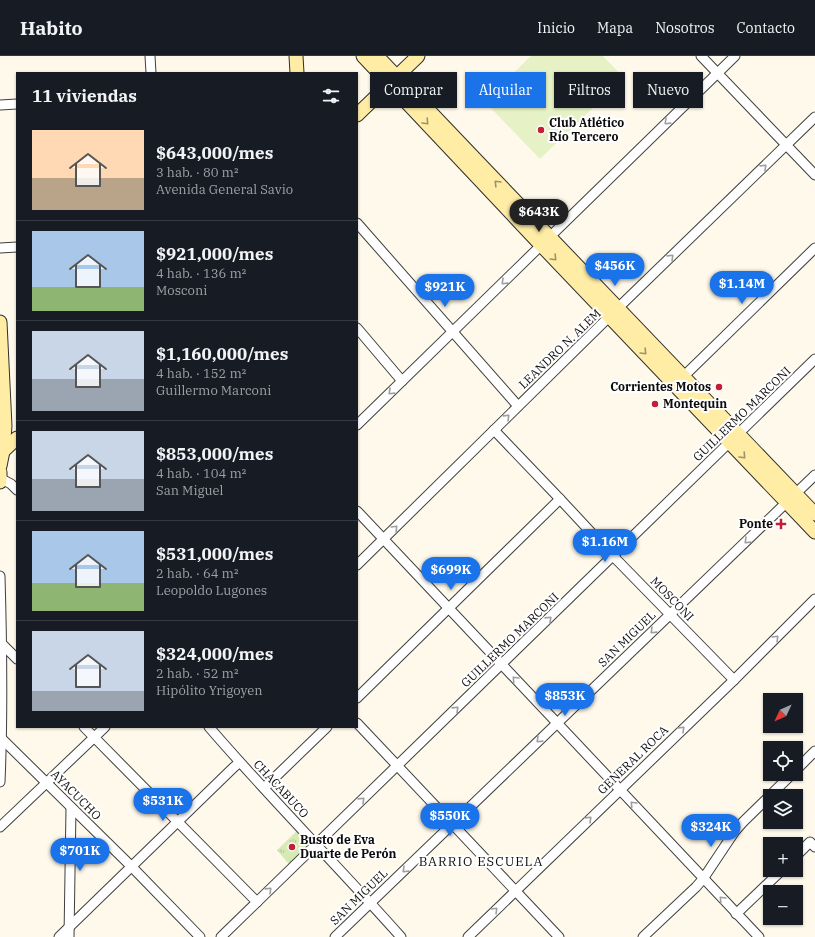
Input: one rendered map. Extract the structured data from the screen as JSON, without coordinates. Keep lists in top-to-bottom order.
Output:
{
  "streets": {
    "street": [
      "LEANDRO N. ALEM",
      "GUILLERMO MARCONI",
      "MOSCONI",
      "SAN MIGUEL",
      "GENERAL ROCA",
      "CHACABUCO",
      "AYACUCHO"
    ]
  },
  "crossings": [
    ["LEANDRO N. ALEM", "MOSCONI"],
    ["GUILLERMO MARCONI", "MOSCONI"],
    ["GUILLERMO MARCONI", "CHACABUCO"],
    ["MOSCONI", "SAN MIGUEL"],
    ["MOSCONI", "GENERAL ROCA"],
    ["SAN MIGUEL", "CHACABUCO"]
  ],
  "one_way": ["LEANDRO N. ALEM", "SAN MIGUEL", "GENERAL ROCA"],
  "districts": ["BARRIO ESCUELA"],
  "places": {
    "other": [
      "Club Atlético Río Tercero",
      "Corrientes Motos",
      "Montequin",
      "Busto de Eva Duarte de Perón"
    ],
    "health": ["Ponte"]
  },
  "north": "bottom left",
  "page": {
    "header": "Habito",
    "nav": [
      "Inicio",
      "Mapa",
      "Nosotros",
      "Contacto"
    ],
    "chip": [
      "Comprar",
      "Alquilar",
      "Filtros",
      "Nuevo"
    ],
    "heading": "11 viviendas",
    "list": [
      {
        "name": "$643,000/mes",
        "note": "3 hab. · 80 m² · Avenida General Savio"
      },
      {
        "name": "$921,000/mes",
        "note": "4 hab. · 136 m² · Mosconi"
      },
      {
        "name": "$1,160,000/mes",
        "note": "4 hab. · 152 m² · Guillermo Marconi"
      },
      {
        "name": "$853,000/mes",
        "note": "4 hab. · 104 m² · San Miguel"
      },
      {
        "name": "$531,000/mes",
        "note": "2 hab. · 64 m² · Leopoldo Lugones"
      },
      {
        "name": "$324,000/mes",
        "note": "2 hab. · 52 m² · Hipólito Yrigoyen"
      }
    ],
    "price": [
      "$643K",
      "$456K",
      "$1.14M",
      "$921K",
      "$1.16M",
      "$699K",
      "$853K",
      "$531K",
      "$550K",
      "$324K",
      "$701K"
    ],
    "map_buttons": ["+", "−"]
  }
}
